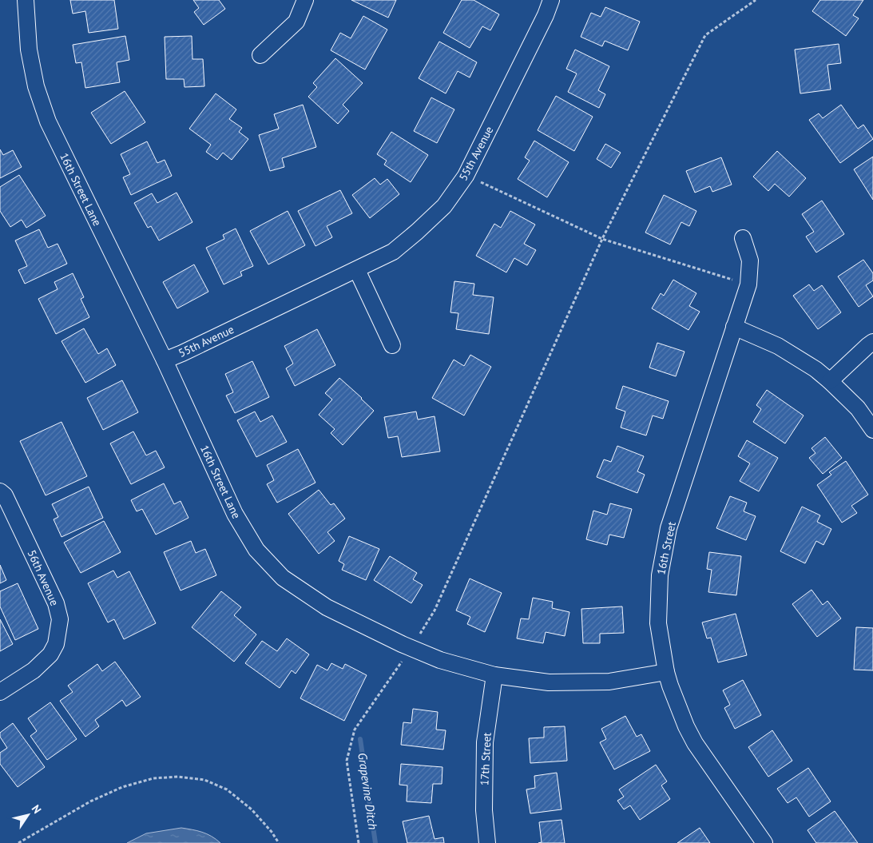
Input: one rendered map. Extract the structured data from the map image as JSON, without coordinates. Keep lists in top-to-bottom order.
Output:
{
  "streets": {
    "street": [
      "55th Avenue",
      "16th Street Lane",
      "16th Street",
      "56th Avenue",
      "17th Street"
    ]
  },
  "crossings": [
    ["55th Avenue", "16th Street Lane"],
    ["16th Street Lane", "16th Street"],
    ["16th Street Lane", "17th Street"]
  ],
  "water": ["Grapevine Ditch"],
  "north": "top right"
}
